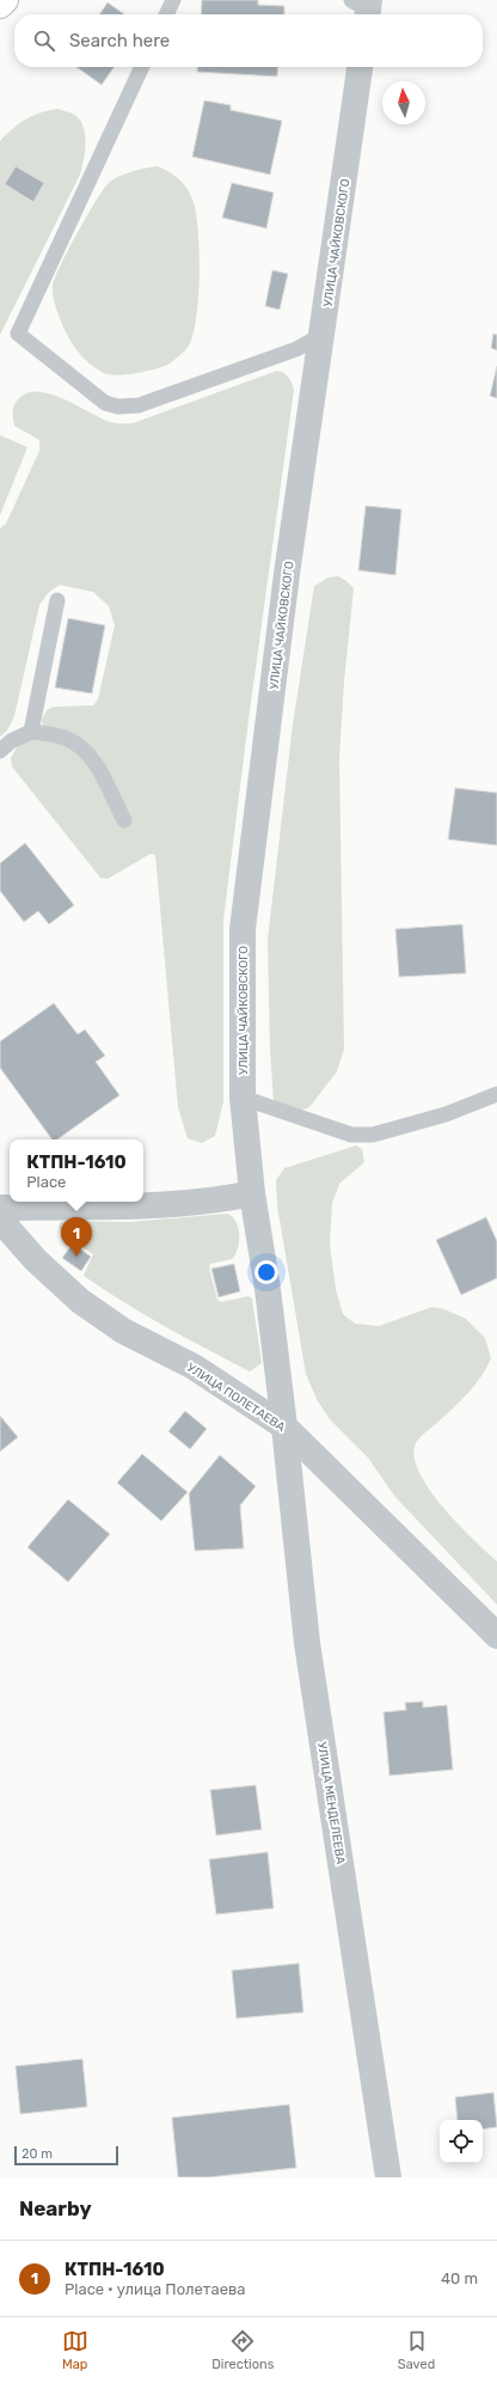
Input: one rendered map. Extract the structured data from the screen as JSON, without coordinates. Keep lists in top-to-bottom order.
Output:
{
  "streets": {
    "street": ["УЛИЦА ЧАЙКОВСКОГО", "УЛИЦА ПОЛЕТАЕВА", "УЛИЦА МЕНДЕЛЕЕВА"]
  },
  "crossings": [
    ["УЛИЦА ЧАЙКОВСКОГО", "УЛИЦА ПОЛЕТАЕВА"],
    ["УЛИЦА ЧАЙКОВСКОГО", "УЛИЦА МЕНДЕЛЕЕВА"],
    ["УЛИЦА ПОЛЕТАЕВА", "УЛИЦА МЕНДЕЛЕЕВА"]
  ],
  "scale_bar": "20 m",
  "north": "top",
  "page": {
    "search": "Search here",
    "popup": ["КТПН-1610", "Place"],
    "pins": "1",
    "scale": "20 m",
    "heading": "Nearby",
    "list": [
      {
        "mark": "1",
        "name": "КТПН-1610",
        "note": "Place · улица Полетаева",
        "value": "40 m"
      }
    ],
    "nav": ["Map", "Directions", "Saved"]
  }
}
